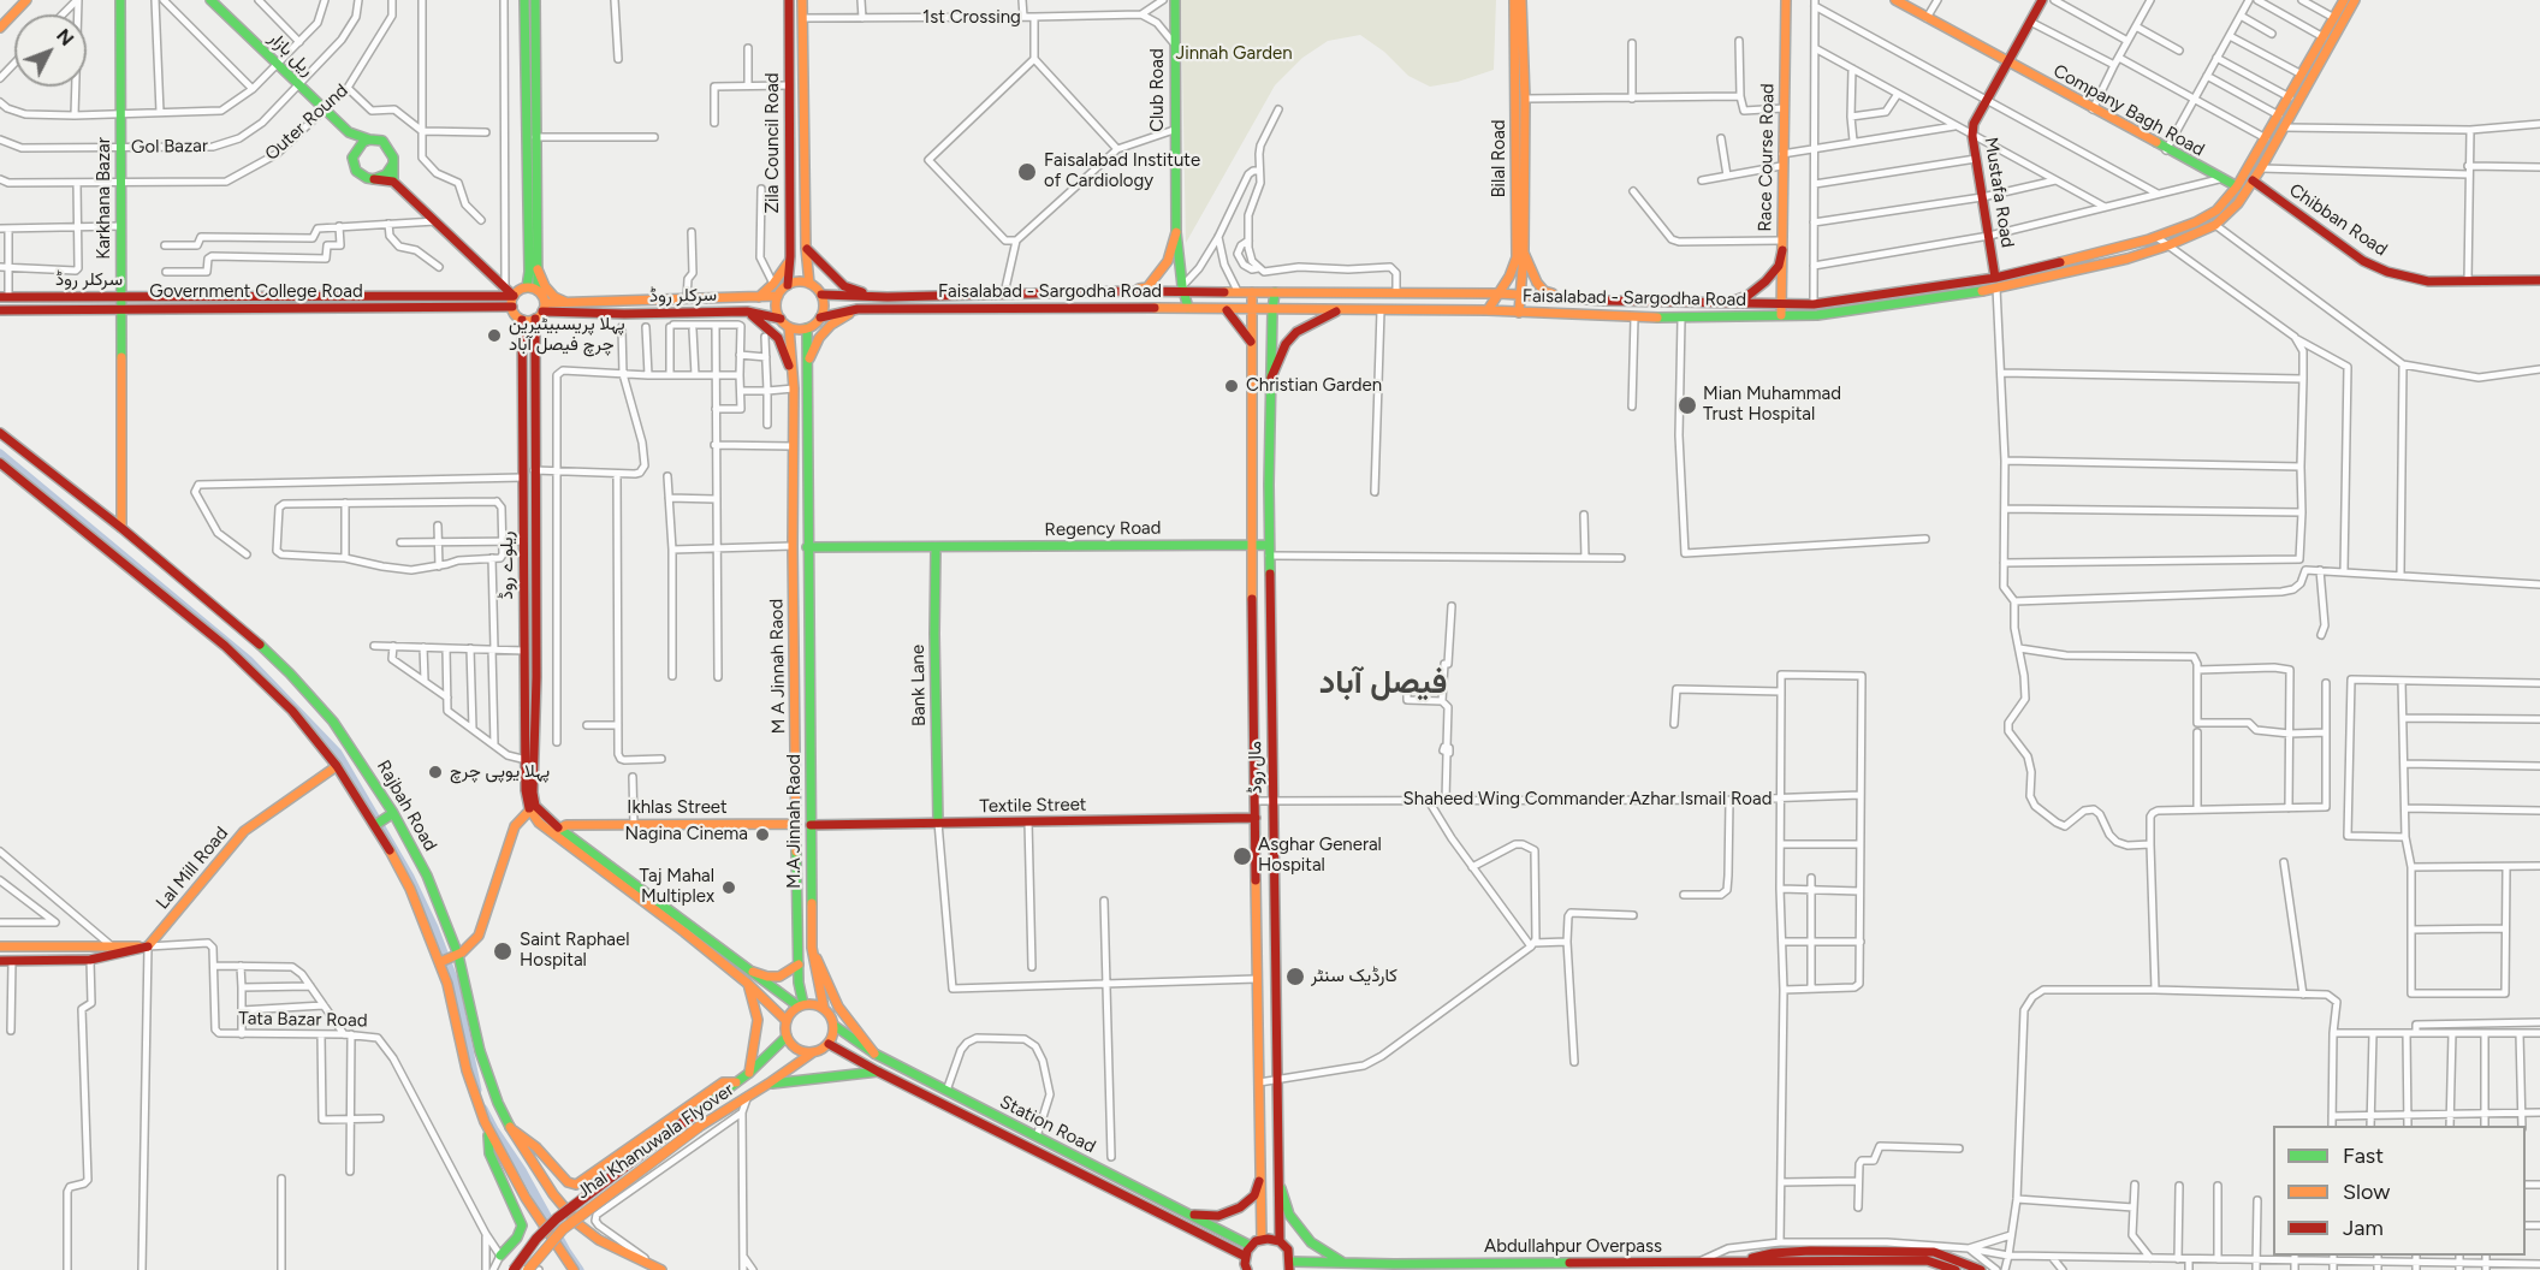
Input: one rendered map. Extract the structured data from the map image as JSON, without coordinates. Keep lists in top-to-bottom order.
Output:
{
  "streets": {
    "main road": [
      "ریل بازار",
      "Club Road",
      "Company Bagh Road",
      "Zila Council Road",
      "Race Course Road",
      "Bilal Road",
      "Mustafa Road",
      "Karkhana Bazar",
      "Chibban Road",
      "سرکلر روڈ",
      "Government College Road",
      "Faisalabad - Sargodha Road",
      "Regency Road",
      "ریلوے روڈ",
      "M A Jinnah Raod",
      "Bank Lane",
      "مال روڈ",
      "Rajbah Road",
      "Textile Street",
      "Ikhlas Street",
      "M.A Jinnah Raod",
      "Lal Mill Road",
      "Station Road",
      "Jhal Khanuwala Flyover",
      "Abdullahpur Overpass"
    ],
    "street": [
      "1st Crossing",
      "Outer Round",
      "Gol Bazar",
      "Shaheed Wing Commander Azhar Ismail Road",
      "Tata Bazar Road"
    ]
  },
  "crossings": [
    ["1st Crossing", "Zila Council Road"],
    ["ریل بازار", "Outer Round"],
    ["ریل بازار", "Gol Bazar"],
    ["Club Road", "Faisalabad - Sargodha Road"],
    ["Company Bagh Road", "Mustafa Road"],
    ["Company Bagh Road", "Faisalabad - Sargodha Road"],
    ["Outer Round", "Karkhana Bazar"],
    ["Zila Council Road", "سرکلر روڈ"],
    ["Zila Council Road", "Faisalabad - Sargodha Road"],
    ["Zila Council Road", "M A Jinnah Raod"],
    ["Gol Bazar", "Karkhana Bazar"],
    ["Race Course Road", "Faisalabad - Sargodha Road"],
    ["Bilal Road", "Faisalabad - Sargodha Road"],
    ["Mustafa Road", "Faisalabad - Sargodha Road"],
    ["Karkhana Bazar", "سرکلر روڈ"],
    ["Karkhana Bazar", "Government College Road"],
    ["Karkhana Bazar", "Rajbah Road"],
    ["Chibban Road", "Faisalabad - Sargodha Road"],
    ["سرکلر روڈ", "Government College Road"],
    ["سرکلر روڈ", "Faisalabad - Sargodha Road"],
    ["سرکلر روڈ", "ریلوے روڈ"],
    ["سرکلر روڈ", "M A Jinnah Raod"],
    ["Government College Road", "ریلوے روڈ"],
    ["Faisalabad - Sargodha Road", "M A Jinnah Raod"],
    ["Faisalabad - Sargodha Road", "مال روڈ"],
    ["Regency Road", "Bank Lane"],
    ["Regency Road", "مال روڈ"],
    ["Regency Road", "M.A Jinnah Raod"],
    ["M A Jinnah Raod", "Ikhlas Street"],
    ["M A Jinnah Raod", "M.A Jinnah Raod"],
    ["M A Jinnah Raod", "Station Road"],
    ["M A Jinnah Raod", "Jhal Khanuwala Flyover"],
    ["Bank Lane", "Textile Street"],
    ["مال روڈ", "Shaheed Wing Commander Azhar Ismail Road"],
    ["مال روڈ", "Textile Street"],
    ["Rajbah Road", "Lal Mill Road"],
    ["Textile Street", "M.A Jinnah Raod"],
    ["M.A Jinnah Raod", "Station Road"],
    ["M.A Jinnah Raod", "Jhal Khanuwala Flyover"],
    ["Station Road", "Jhal Khanuwala Flyover"]
  ],
  "districts": ["فیصل آباد"],
  "parks": ["Jinnah Garden"],
  "places": [
    "Faisalabad Institute of Cardiology",
    "پہلا پریسبیٹیرین چرچ فیصل آباد",
    "Christian Garden",
    "Mian Muhammad Trust Hospital",
    "پہلا یوپی چرچ",
    "Nagina Cinema",
    "Asghar General Hospital",
    "Taj Mahal Multiplex",
    "Saint Raphael Hospital",
    "کارڈیک سنٹر"
  ],
  "legend": ["Fast", "Slow", "Jam"],
  "north": "top right"
}
